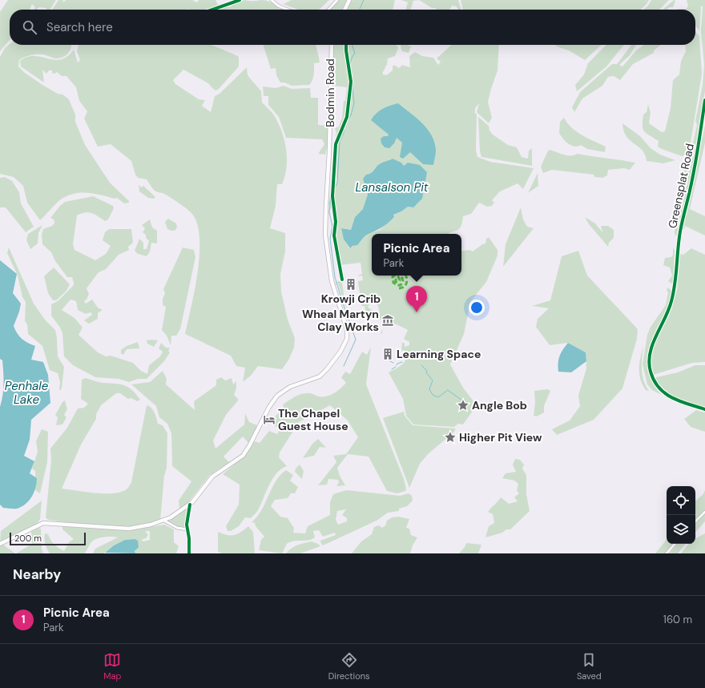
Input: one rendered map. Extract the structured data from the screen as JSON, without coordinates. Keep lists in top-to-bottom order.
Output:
{
  "streets": {
    "main road": ["Bodmin Road"],
    "street": ["Greensplat Road"]
  },
  "water": ["Lansalson Pit", "Penhale Lake"],
  "places": {
    "building": ["Krowji Crib", "Learning Space"],
    "museum": ["Wheal Martyn Clay Works"],
    "place": ["Angle Bob", "Higher Pit View"],
    "hotel": ["The Chapel Guest House"]
  },
  "scale_bar": "200 m",
  "page": {
    "search": "Search here",
    "popup": ["Picnic Area", "Park"],
    "pins": "1",
    "scale": "200 m",
    "heading": "Nearby",
    "list": [
      {
        "mark": "1",
        "name": "Picnic Area",
        "note": "Park",
        "value": "160 m"
      }
    ],
    "nav": ["Map", "Directions", "Saved"]
  }
}
